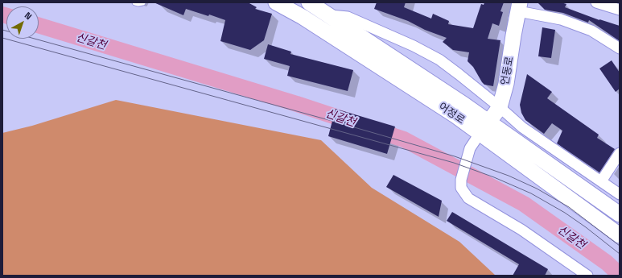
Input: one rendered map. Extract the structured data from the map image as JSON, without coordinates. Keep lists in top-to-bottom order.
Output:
{
  "streets": {
    "main road": ["언동로", "어정로"]
  },
  "crossings": [
    ["언동로", "어정로"]
  ],
  "water": ["신갈천"],
  "north": "top right"
}
